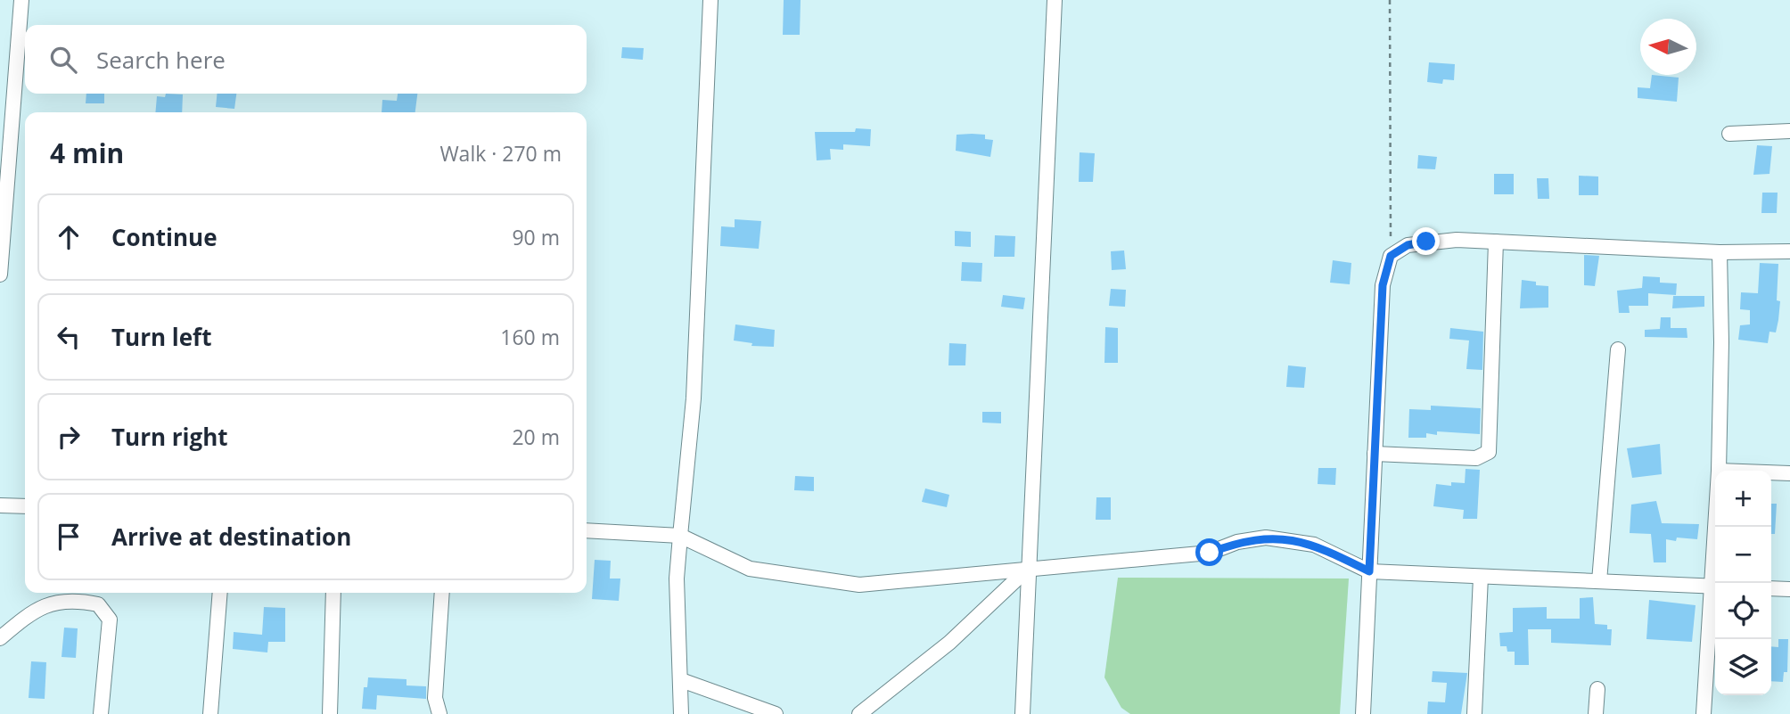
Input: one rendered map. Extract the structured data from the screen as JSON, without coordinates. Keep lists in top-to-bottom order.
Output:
{
  "north": "left",
  "page": {
    "search": "Search here",
    "heading": ["4 min", "Walk · 270 m"],
    "list": [
      ["Continue", "90 m"],
      ["Turn left", "160 m"],
      ["Turn right", "20 m"],
      "Arrive at destination"
    ],
    "map_buttons": ["+", "−"]
  }
}
